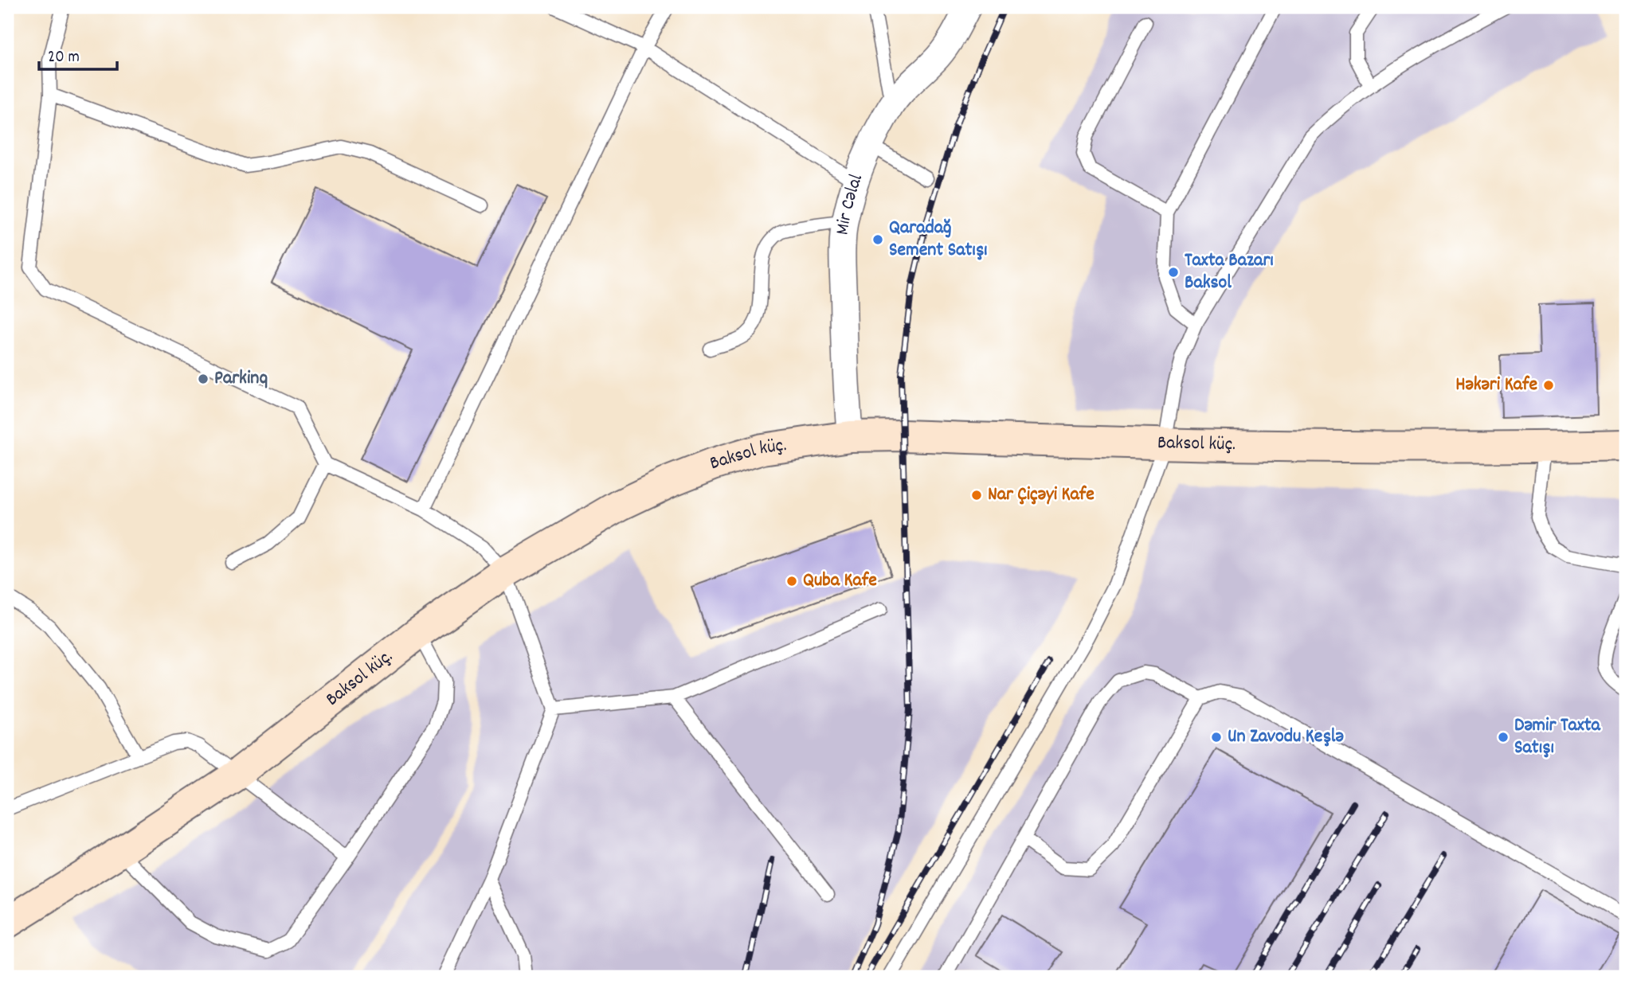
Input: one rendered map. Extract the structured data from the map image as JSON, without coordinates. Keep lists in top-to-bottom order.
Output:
{
  "streets": {
    "main road": ["Baksol küç."],
    "street": ["Mir Cəlal"]
  },
  "crossings": [
    ["Mir Cəlal", "Baksol küç."]
  ],
  "places": [
    "Qaradağ Sement Satışı",
    "Taxta Bazarı Baksol",
    "Parkinq",
    "Həkəri Kafe",
    "Nar Çiçəyi Kafe",
    "Quba Kafe",
    "Un Zavodu Keşlə",
    "Dəmir Taxta Satışı"
  ],
  "scale_bar": "20 m"
}
